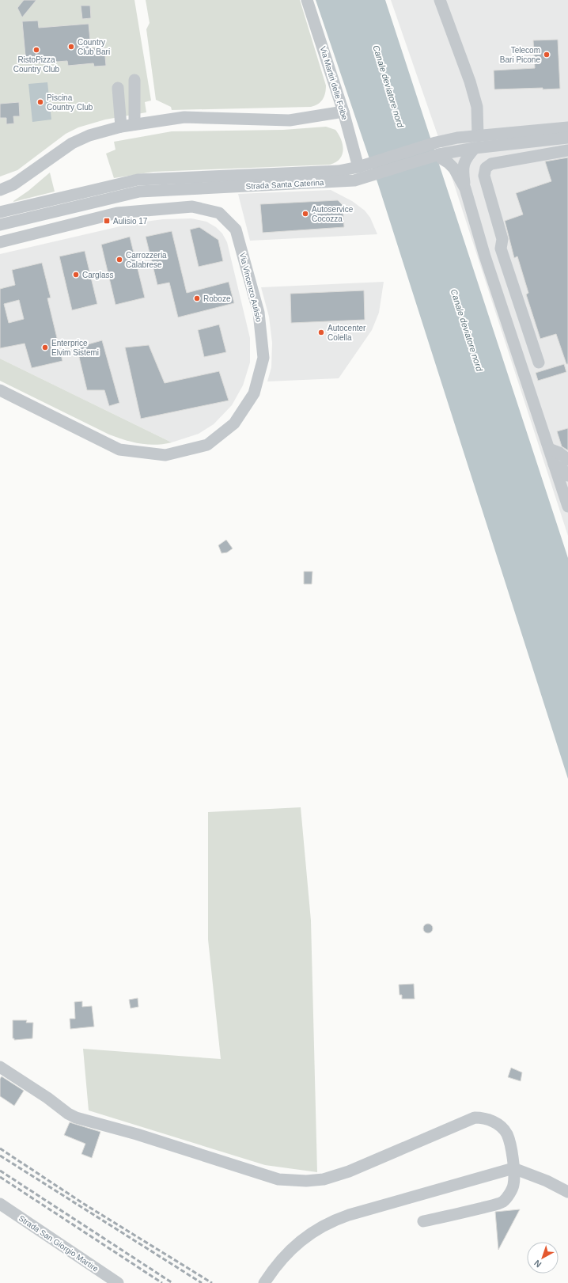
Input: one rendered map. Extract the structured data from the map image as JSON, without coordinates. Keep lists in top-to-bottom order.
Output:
{
  "streets": {
    "street": [
      "Via Martiri delle Foibe",
      "Strada Santa Caterina",
      "Via Vincenzo Aulisio",
      "Strada San Giorgio Martire"
    ]
  },
  "crossings": [
    ["Via Martiri delle Foibe", "Strada Santa Caterina"]
  ],
  "water": ["Canale deviatore nord"],
  "places": {
    "other": [
      "Country Club Bari",
      "RistoPizza Country Club",
      "Telecom Bari Picone",
      "Piscina Country Club",
      "Autoservice Cocozza",
      "Carrozzeria Calabrese",
      "Carglass",
      "Roboze",
      "Autocenter Colella",
      "Enterprice Elvim Sistemi"
    ],
    "transit": ["Aulisio 17"]
  },
  "north": "bottom left"
}
